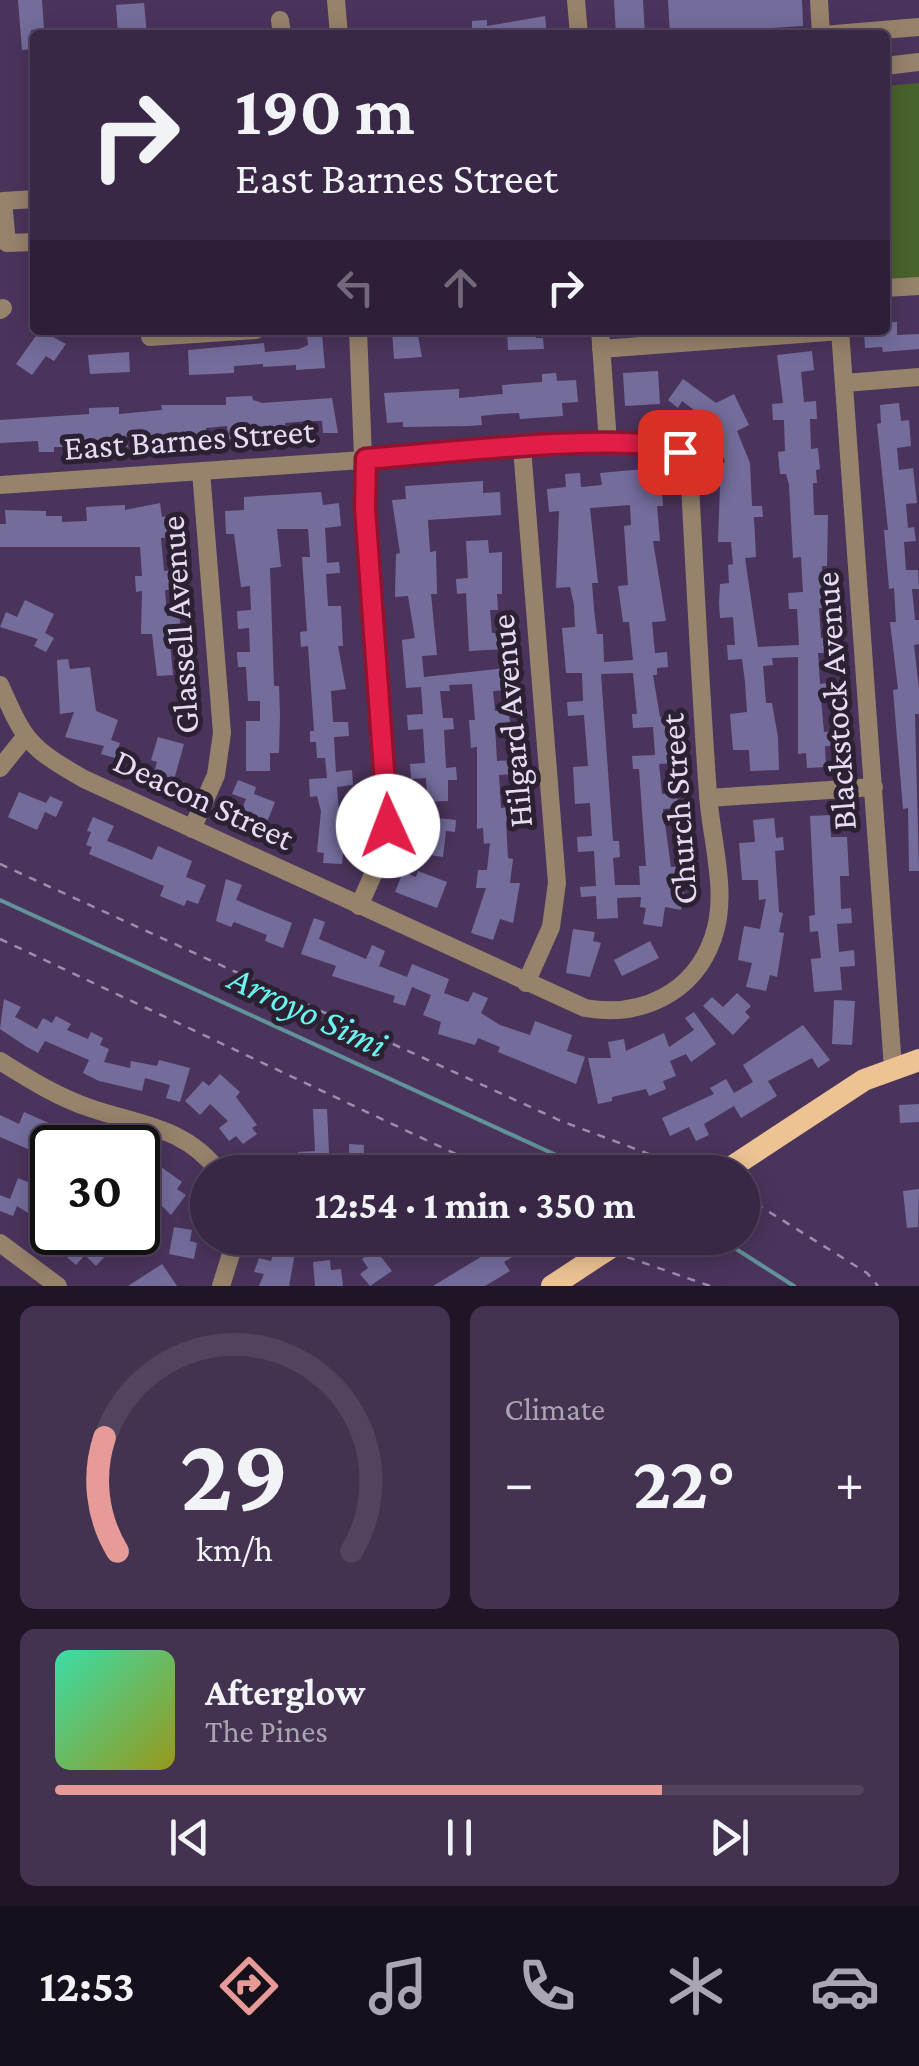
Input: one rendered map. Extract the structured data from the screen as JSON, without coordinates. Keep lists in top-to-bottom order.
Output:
{
  "streets": {
    "street": [
      "East Barnes Street",
      "Glassell Avenue",
      "Blackstock Avenue",
      "Hilgard Avenue",
      "Deacon Street",
      "Church Street"
    ]
  },
  "crossings": [
    ["East Barnes Street", "Glassell Avenue"],
    ["East Barnes Street", "Hilgard Avenue"],
    ["East Barnes Street", "Church Street"],
    ["Glassell Avenue", "Deacon Street"],
    ["Hilgard Avenue", "Deacon Street"],
    ["Hilgard Avenue", "Church Street"],
    ["Deacon Street", "Church Street"]
  ],
  "water": ["Arroyo Simi"],
  "page": {
    "turn": ["190 m", "East Barnes Street"],
    "limit": "30",
    "trip": "12:54 · 1 min · 350 m",
    "tile": "Climate",
    "heat": ["−", "22°", "+"],
    "song": ["Afterglow", "The Pines"],
    "tabs": "12:53",
    "gauge": ["29", "km/h"]
  }
}
